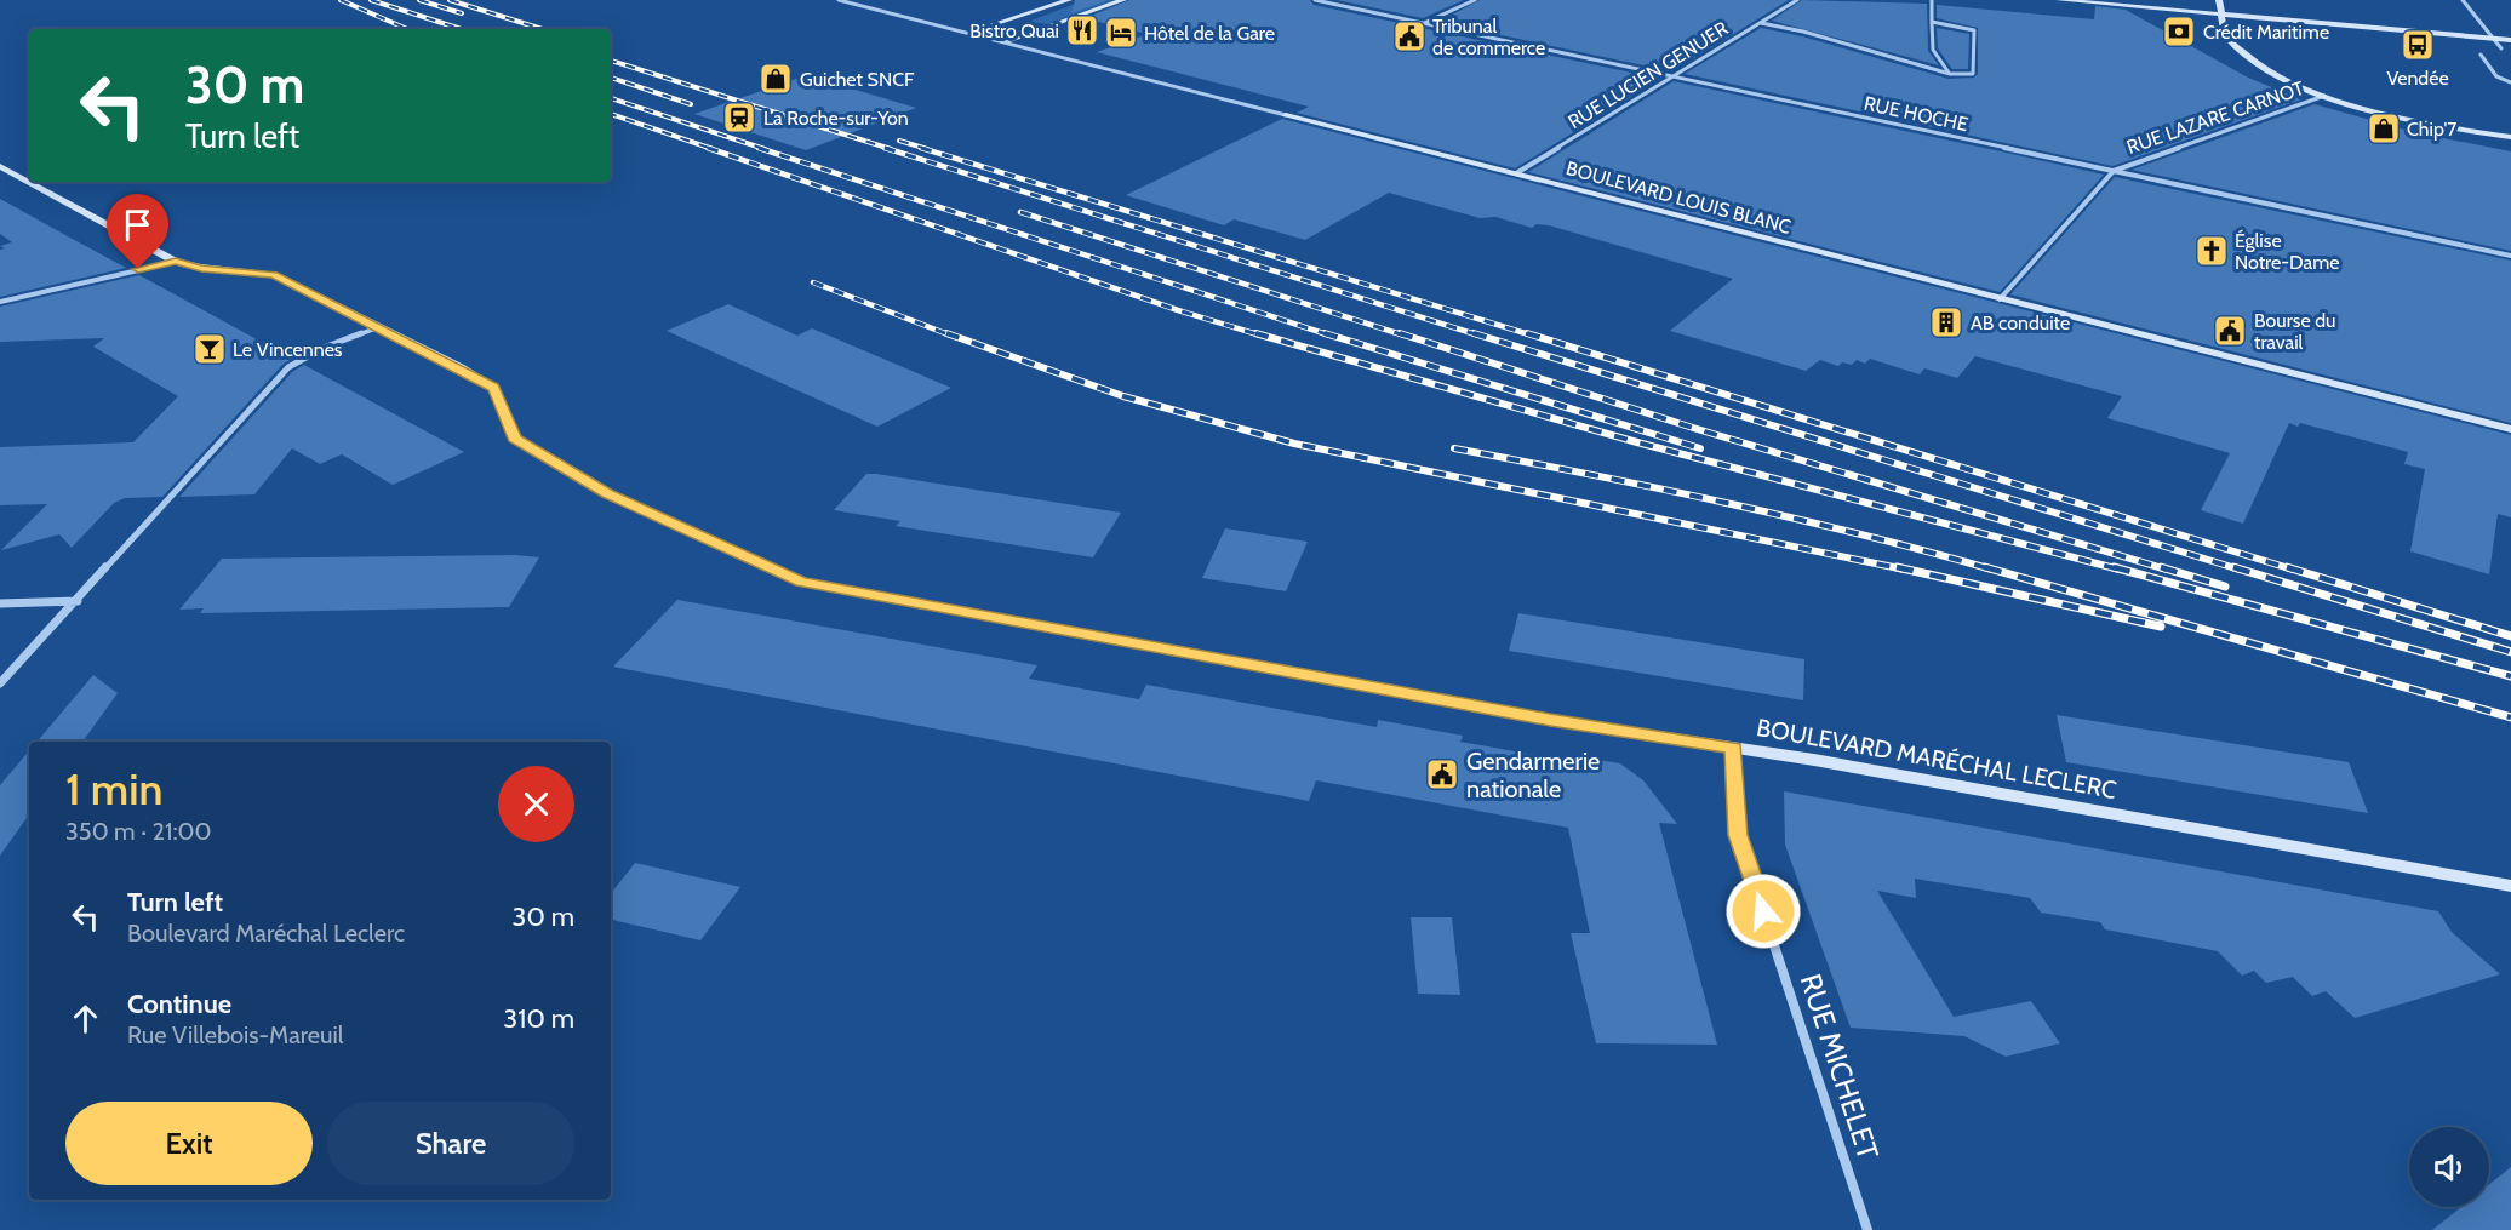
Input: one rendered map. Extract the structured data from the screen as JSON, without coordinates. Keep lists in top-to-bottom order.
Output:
{
  "streets": {
    "street": [
      "RUE LUCIEN GENUER",
      "RUE HOCHE",
      "RUE LAZARE CARNOT",
      "BOULEVARD LOUIS BLANC",
      "BOULEVARD MARÉCHAL LECLERC",
      "RUE MICHELET"
    ]
  },
  "crossings": [
    ["RUE LUCIEN GENUER", "RUE HOCHE"],
    ["RUE LUCIEN GENUER", "BOULEVARD LOUIS BLANC"],
    ["RUE HOCHE", "RUE LAZARE CARNOT"],
    ["RUE LAZARE CARNOT", "BOULEVARD LOUIS BLANC"],
    ["BOULEVARD MARÉCHAL LECLERC", "RUE MICHELET"]
  ],
  "places": {
    "restaurant": ["Bistro Quai"],
    "bank": ["Crédit Maritime"],
    "hotel": ["Hôtel de la Gare"],
    "public building": ["Tribunal de commerce", "Bourse du travail", "Gendarmerie nationale"],
    "bus stop": ["Vendée"],
    "shop": ["Guichet SNCF", "Chip'7"],
    "station": ["La Roche-sur-Yon"],
    "church": ["Église Notre-Dame"],
    "building": ["AB conduite"],
    "bar": ["Le Vincennes"]
  },
  "page": {
    "turn": ["30 m", "Turn left"],
    "heading": ["1 min", "350 m · 21:00"],
    "list": [
      {
        "name": "Turn left",
        "note": "Boulevard Maréchal Leclerc",
        "value": "30 m"
      },
      {
        "name": "Continue",
        "note": "Rue Villebois-Mareuil",
        "value": "310 m"
      }
    ],
    "buttons": ["Exit", "Share"]
  }
}
